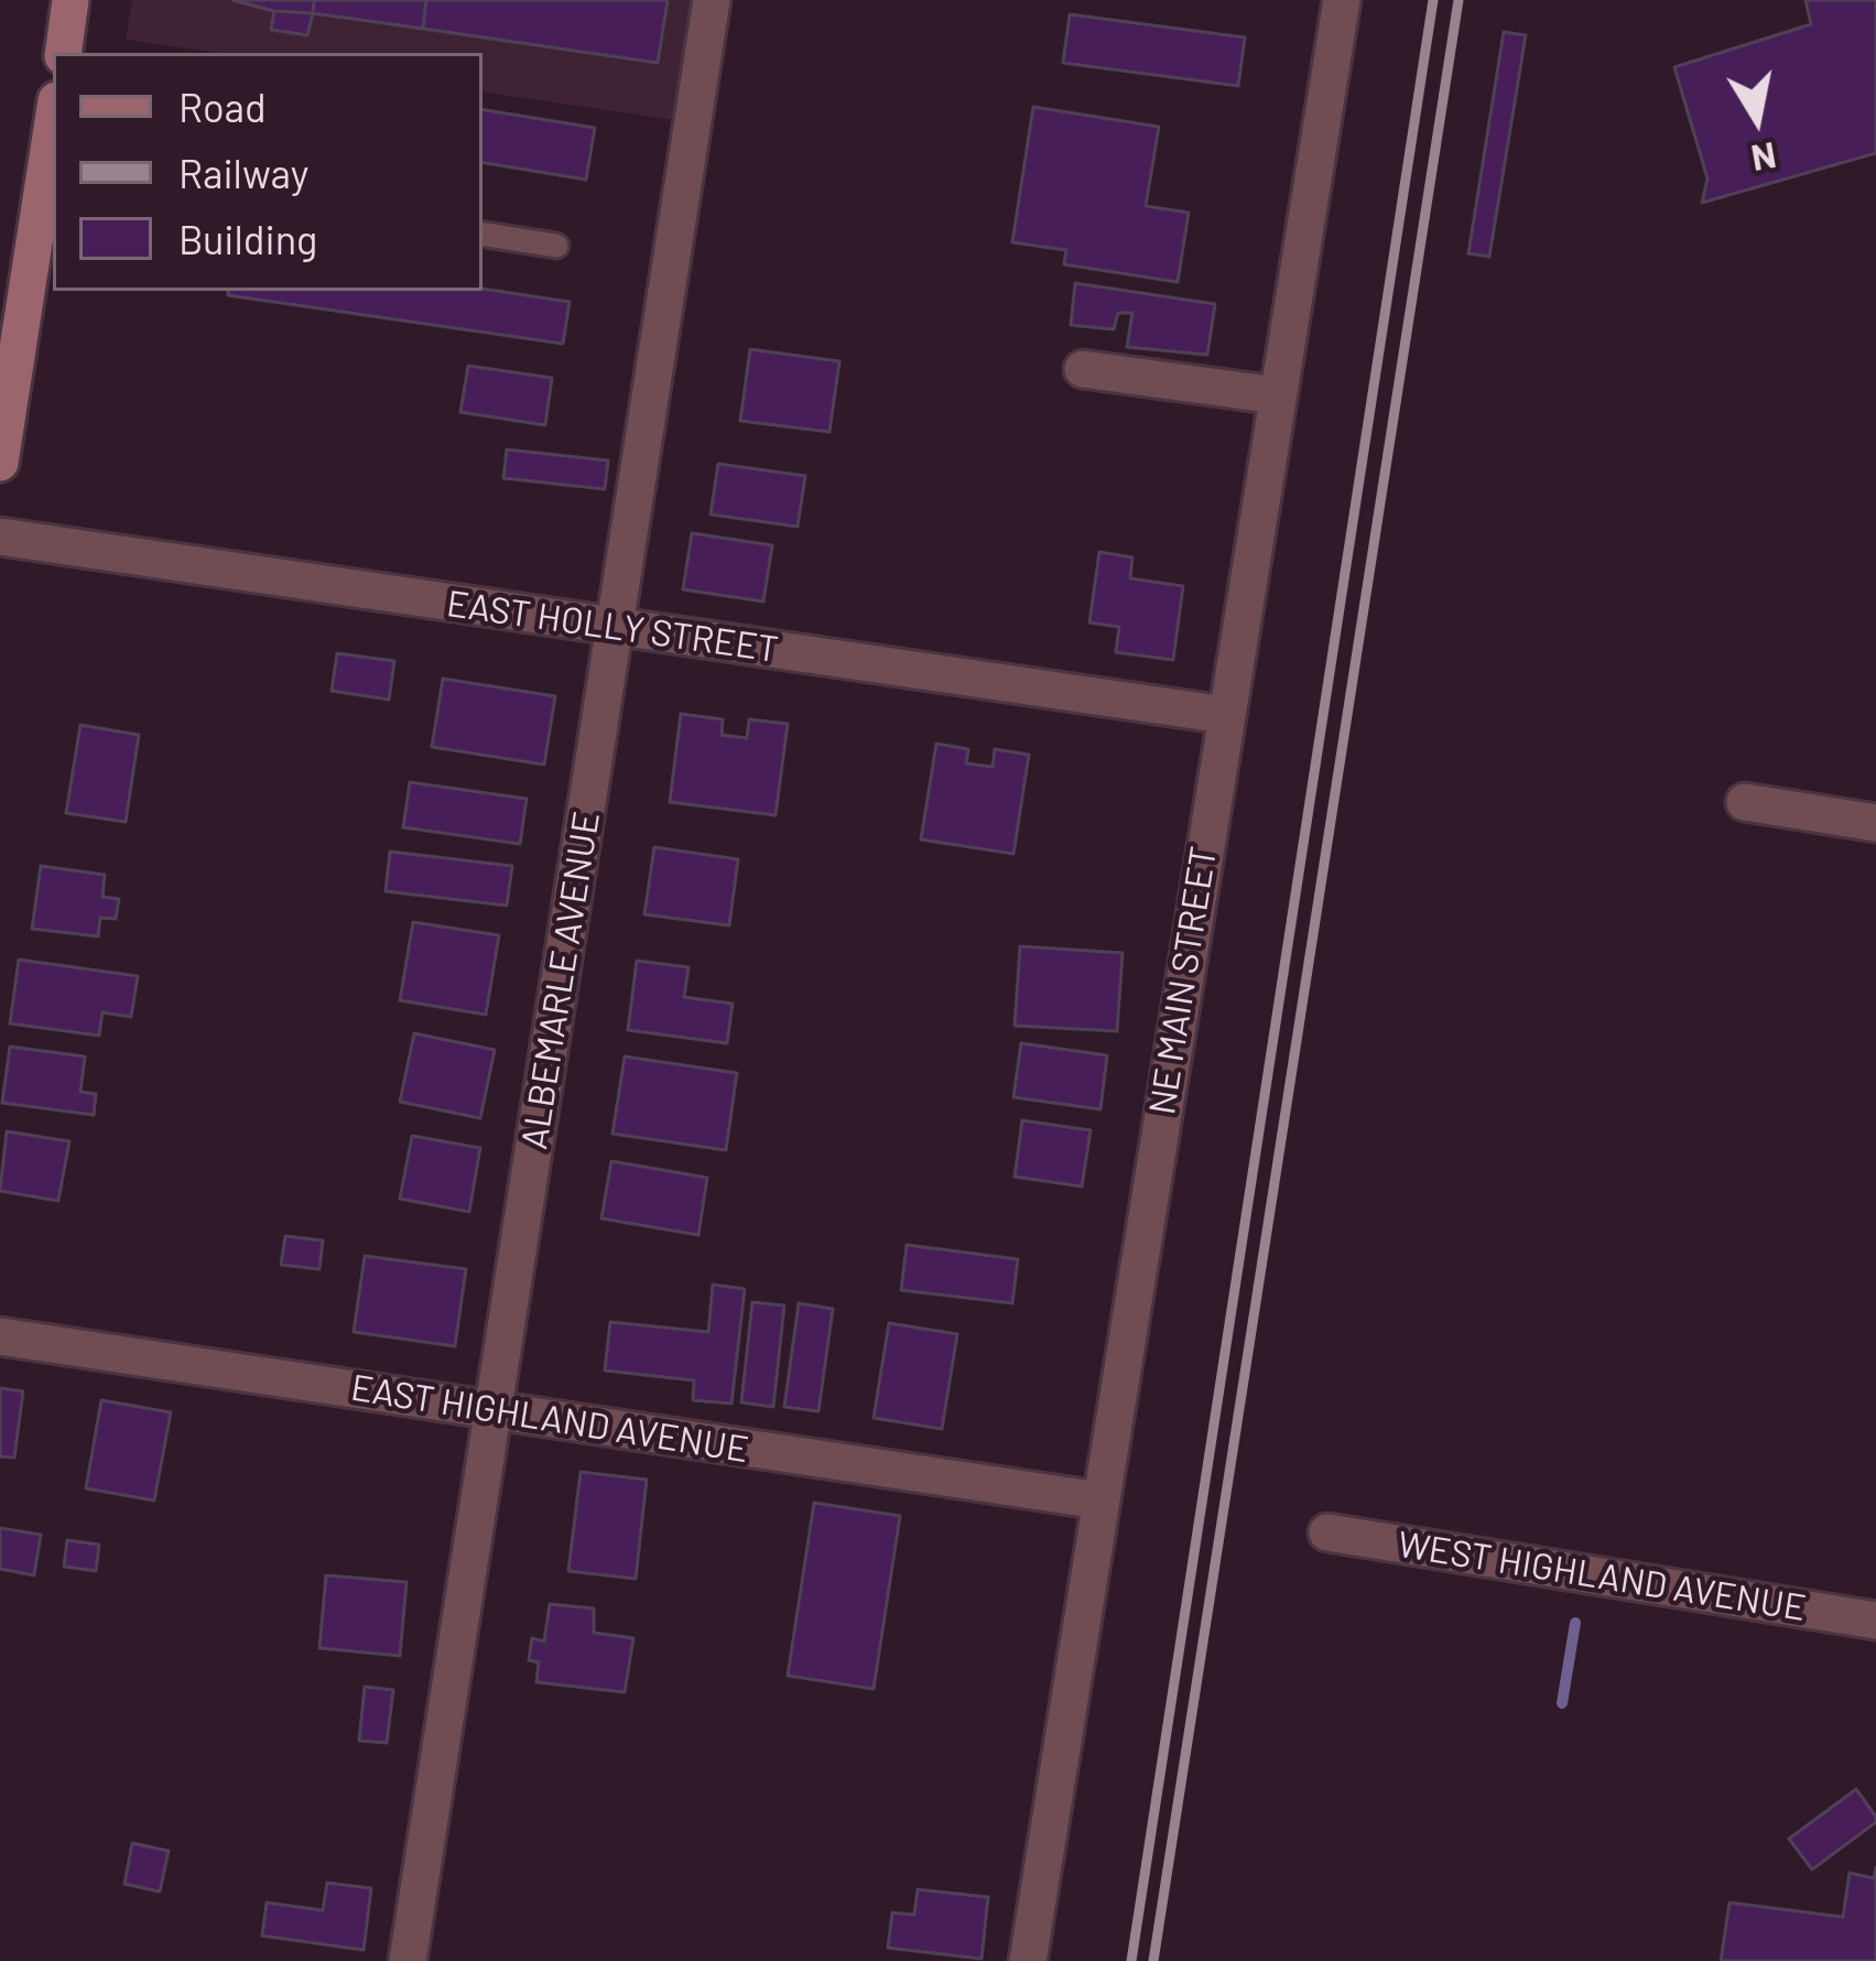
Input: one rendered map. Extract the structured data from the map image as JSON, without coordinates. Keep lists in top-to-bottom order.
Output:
{
  "streets": {
    "street": [
      "EAST HOLLY STREET",
      "ALBEMARLE AVENUE",
      "NE MAIN STREET",
      "EAST HIGHLAND AVENUE",
      "WEST HIGHLAND AVENUE"
    ]
  },
  "crossings": [
    ["EAST HOLLY STREET", "ALBEMARLE AVENUE"],
    ["EAST HOLLY STREET", "NE MAIN STREET"],
    ["ALBEMARLE AVENUE", "EAST HIGHLAND AVENUE"],
    ["NE MAIN STREET", "EAST HIGHLAND AVENUE"]
  ],
  "legend": ["Road", "Railway", "Building"],
  "north": "bottom"
}
